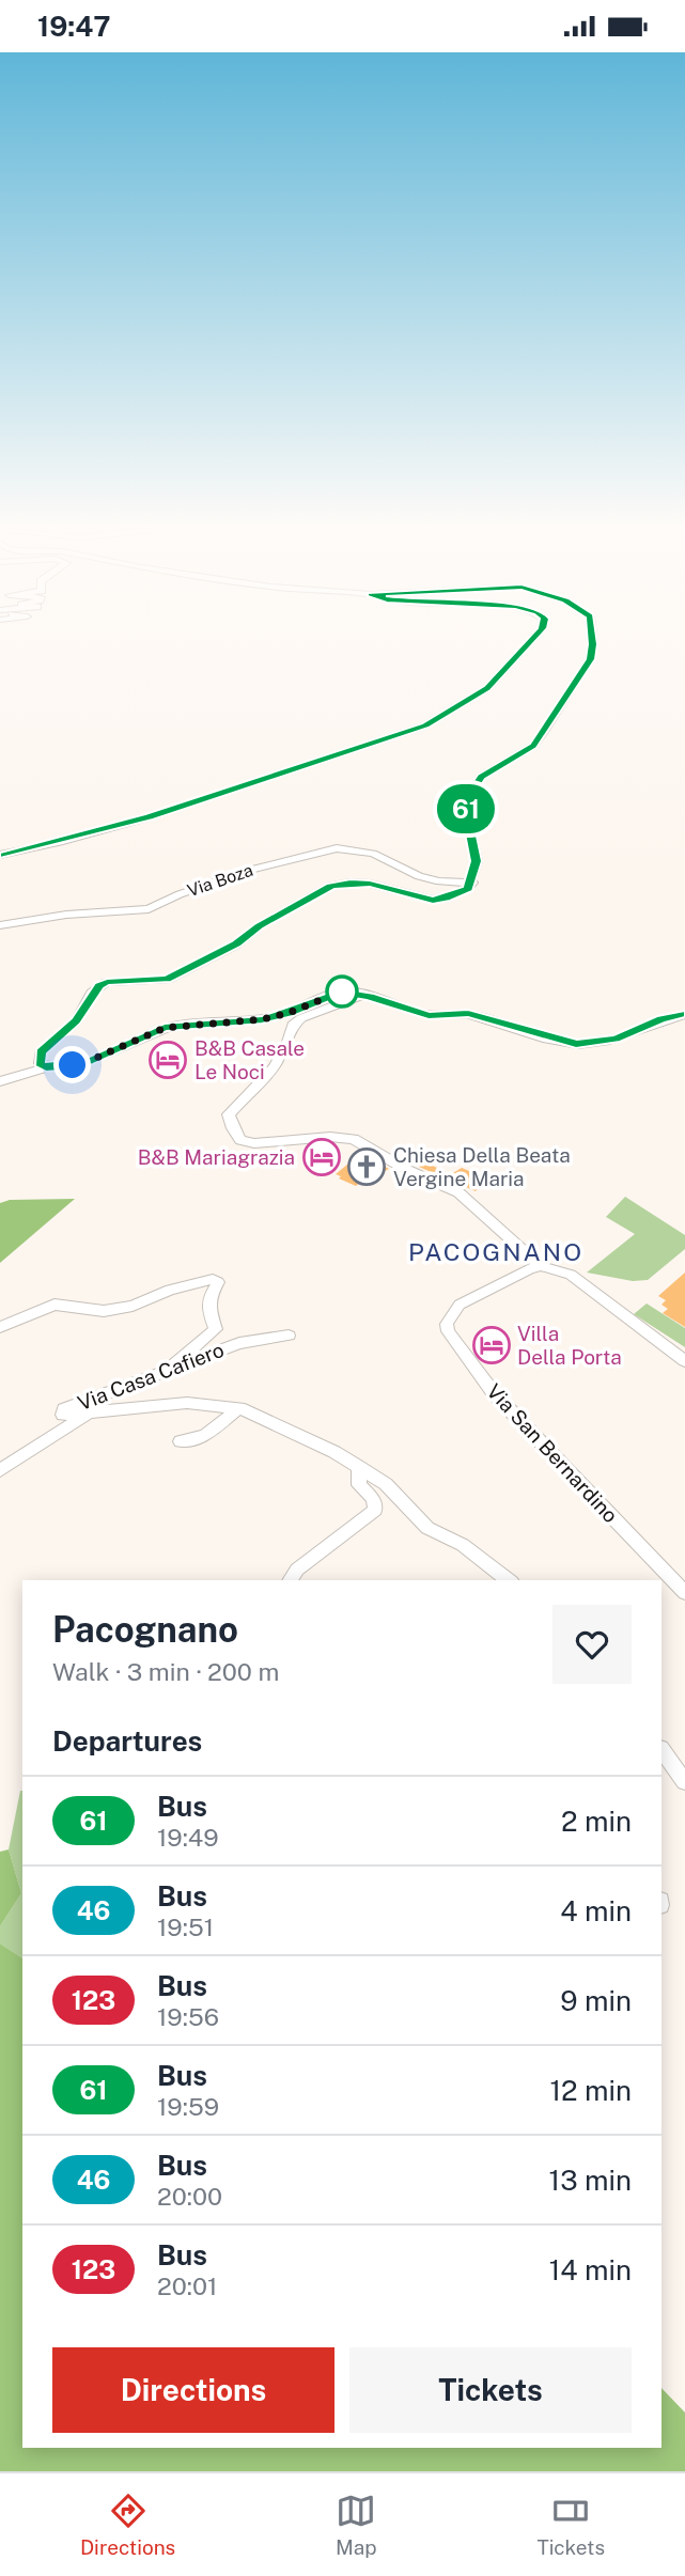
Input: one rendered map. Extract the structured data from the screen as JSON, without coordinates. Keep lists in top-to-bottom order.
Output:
{
  "streets": {
    "street": ["Via Boza", "Via Casa Cafiero", "Via San Bernardino"]
  },
  "districts": ["PACOGNANO"],
  "places": {
    "hotel": ["B&B Casale Le Noci", "B&B Mariagrazia", "Villa Della Porta"],
    "church": ["Chiesa Della Beata Vergine Maria"]
  },
  "lines": ["bus line 61"],
  "page": {
    "status": "19:47",
    "on_map": "61",
    "heading": [
      ["Pacognano", "Walk · 3 min · 200 m"],
      "Departures"
    ],
    "list": [
      {
        "mark": "61",
        "name": "Bus",
        "note": "19:49",
        "value": "2 min"
      },
      {
        "mark": "46",
        "name": "Bus",
        "note": "19:51",
        "value": "4 min"
      },
      {
        "mark": "123",
        "name": "Bus",
        "note": "19:56",
        "value": "9 min"
      },
      {
        "mark": "61",
        "name": "Bus",
        "note": "19:59",
        "value": "12 min"
      },
      {
        "mark": "46",
        "name": "Bus",
        "note": "20:00",
        "value": "13 min"
      },
      {
        "mark": "123",
        "name": "Bus",
        "note": "20:01",
        "value": "14 min"
      }
    ],
    "buttons": ["Directions", "Tickets"],
    "tabs": ["Directions", "Map", "Tickets"]
  }
}
